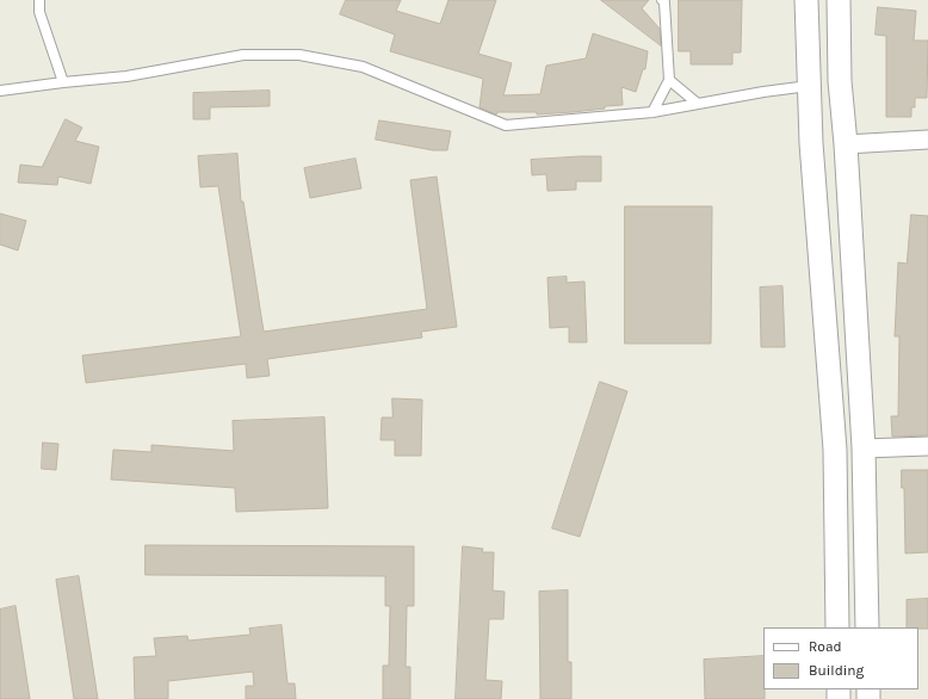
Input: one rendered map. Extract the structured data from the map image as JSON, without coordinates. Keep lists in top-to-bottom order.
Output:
{
  "legend": ["Road", "Building"]
}
